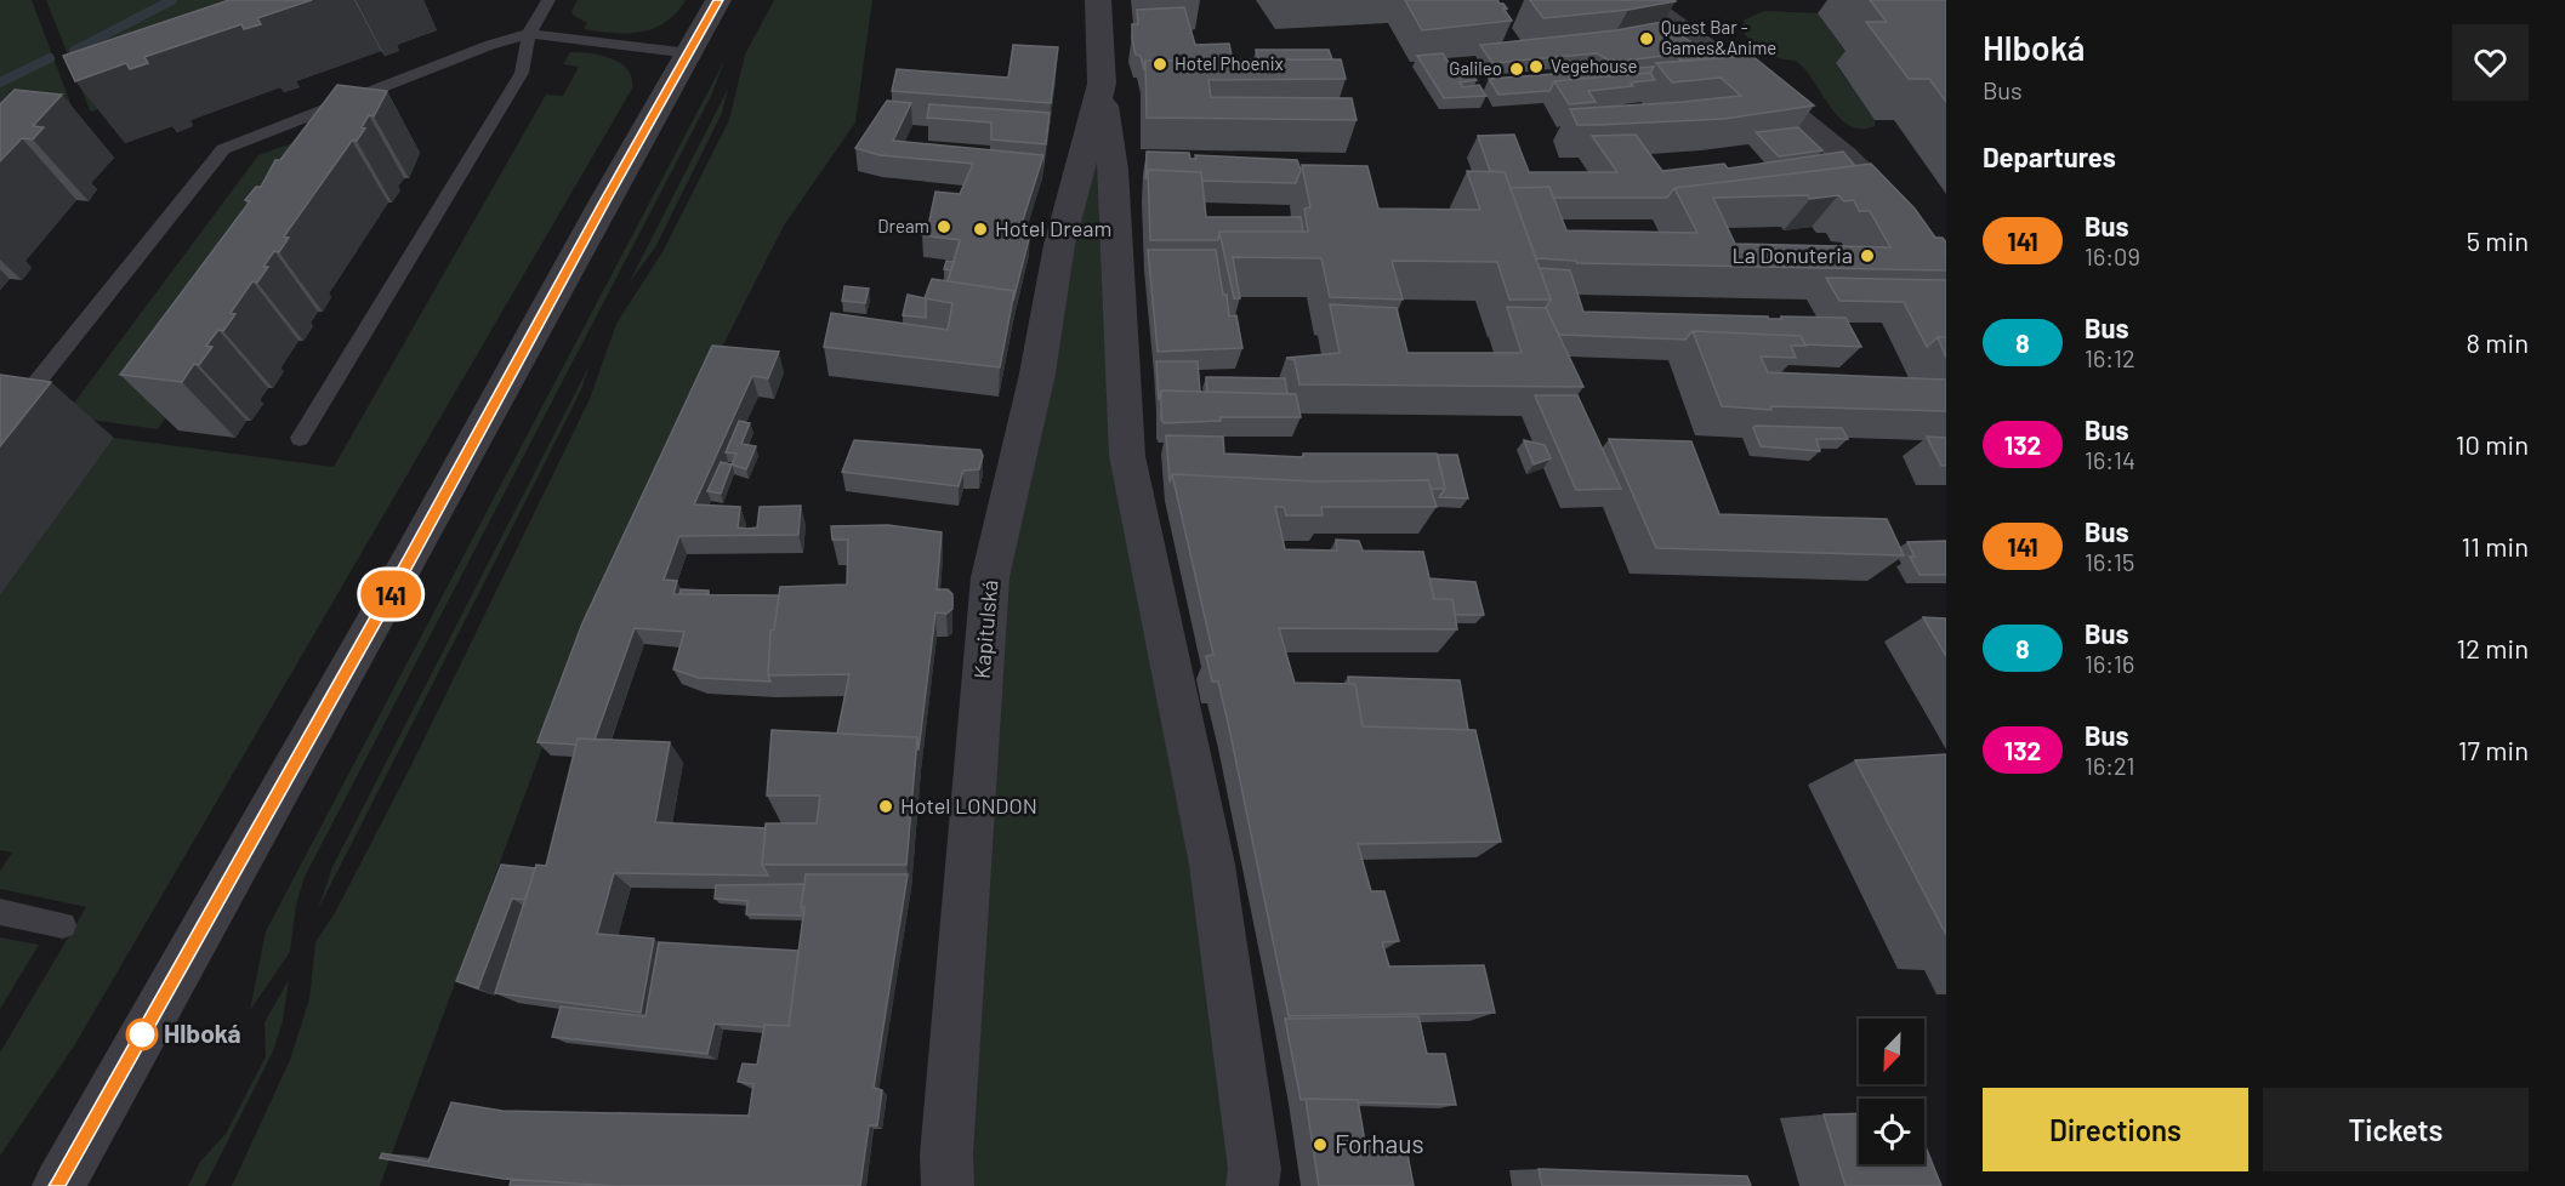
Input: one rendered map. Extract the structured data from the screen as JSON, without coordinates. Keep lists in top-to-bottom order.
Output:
{
  "streets": {
    "street": ["Kapitulská"]
  },
  "places": [
    "Quest Bar - Games&Anime",
    "Hotel Phoenix",
    "Vegehouse",
    "Galileo",
    "Dream",
    "Hotel Dream",
    "La Donuteria",
    "Hotel LONDON",
    "Hlboká",
    "Forhaus"
  ],
  "lines": ["bus line 141"],
  "north": "bottom left",
  "page": {
    "on_map": "141",
    "heading": [
      ["Hlboká", "Bus"],
      "Departures"
    ],
    "list": [
      {
        "mark": "141",
        "name": "Bus",
        "note": "16:09",
        "value": "5 min"
      },
      {
        "mark": "8",
        "name": "Bus",
        "note": "16:12",
        "value": "8 min"
      },
      {
        "mark": "132",
        "name": "Bus",
        "note": "16:14",
        "value": "10 min"
      },
      {
        "mark": "141",
        "name": "Bus",
        "note": "16:15",
        "value": "11 min"
      },
      {
        "mark": "8",
        "name": "Bus",
        "note": "16:16",
        "value": "12 min"
      },
      {
        "mark": "132",
        "name": "Bus",
        "note": "16:21",
        "value": "17 min"
      }
    ],
    "buttons": ["Directions", "Tickets"]
  }
}
